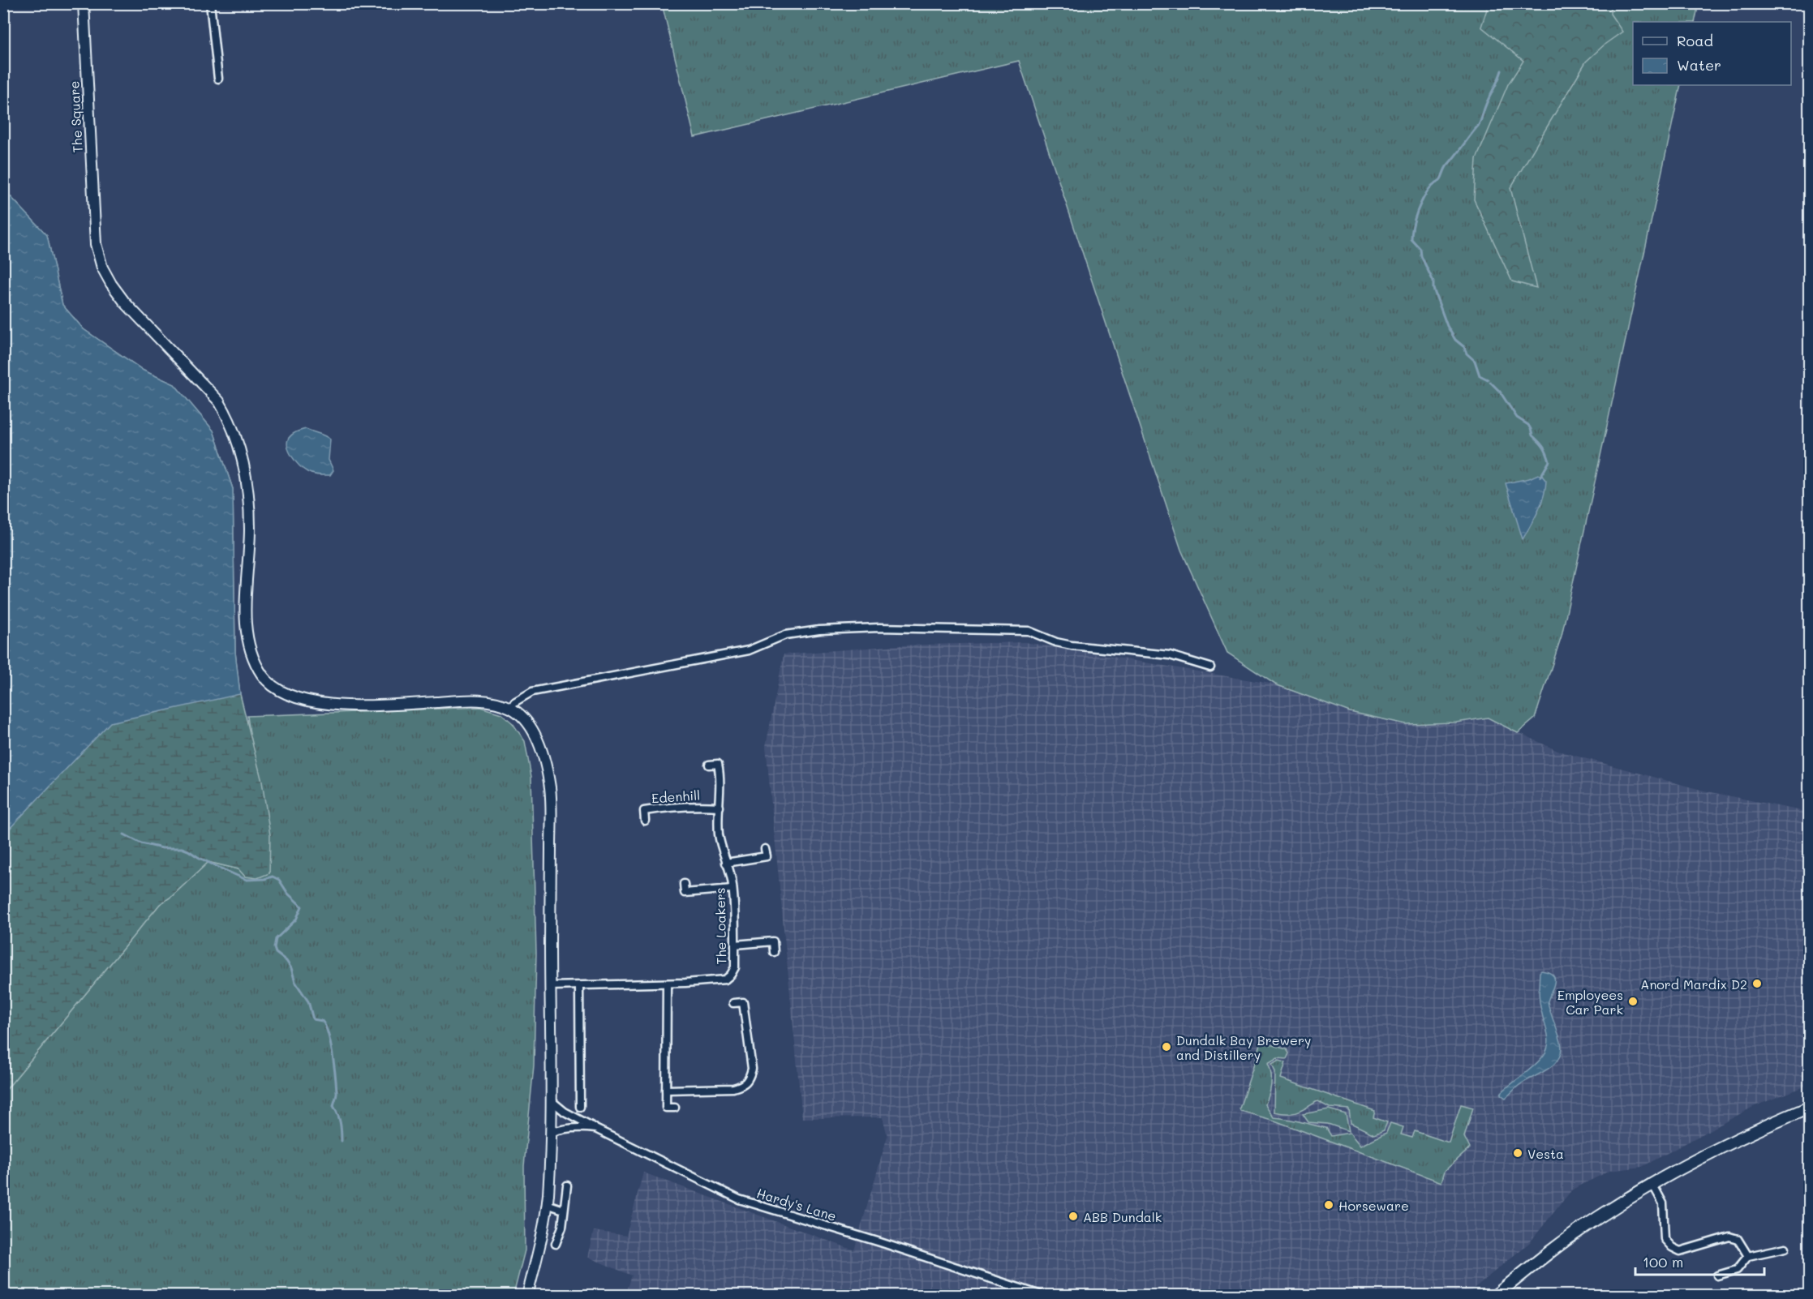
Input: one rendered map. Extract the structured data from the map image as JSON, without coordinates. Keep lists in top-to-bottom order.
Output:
{
  "streets": {
    "main road": ["The Square"],
    "street": ["Edenhill", "The Loakers", "Hardy's Lane"]
  },
  "crossings": [
    ["Edenhill", "The Loakers"]
  ],
  "places": [
    "Anord Mardix D2",
    "Employees Car Park",
    "Dundalk Bay Brewery and Distillery",
    "Vesta",
    "Horseware",
    "ABB Dundalk"
  ],
  "legend": ["Road", "Water"],
  "scale_bar": "100 m"
}
